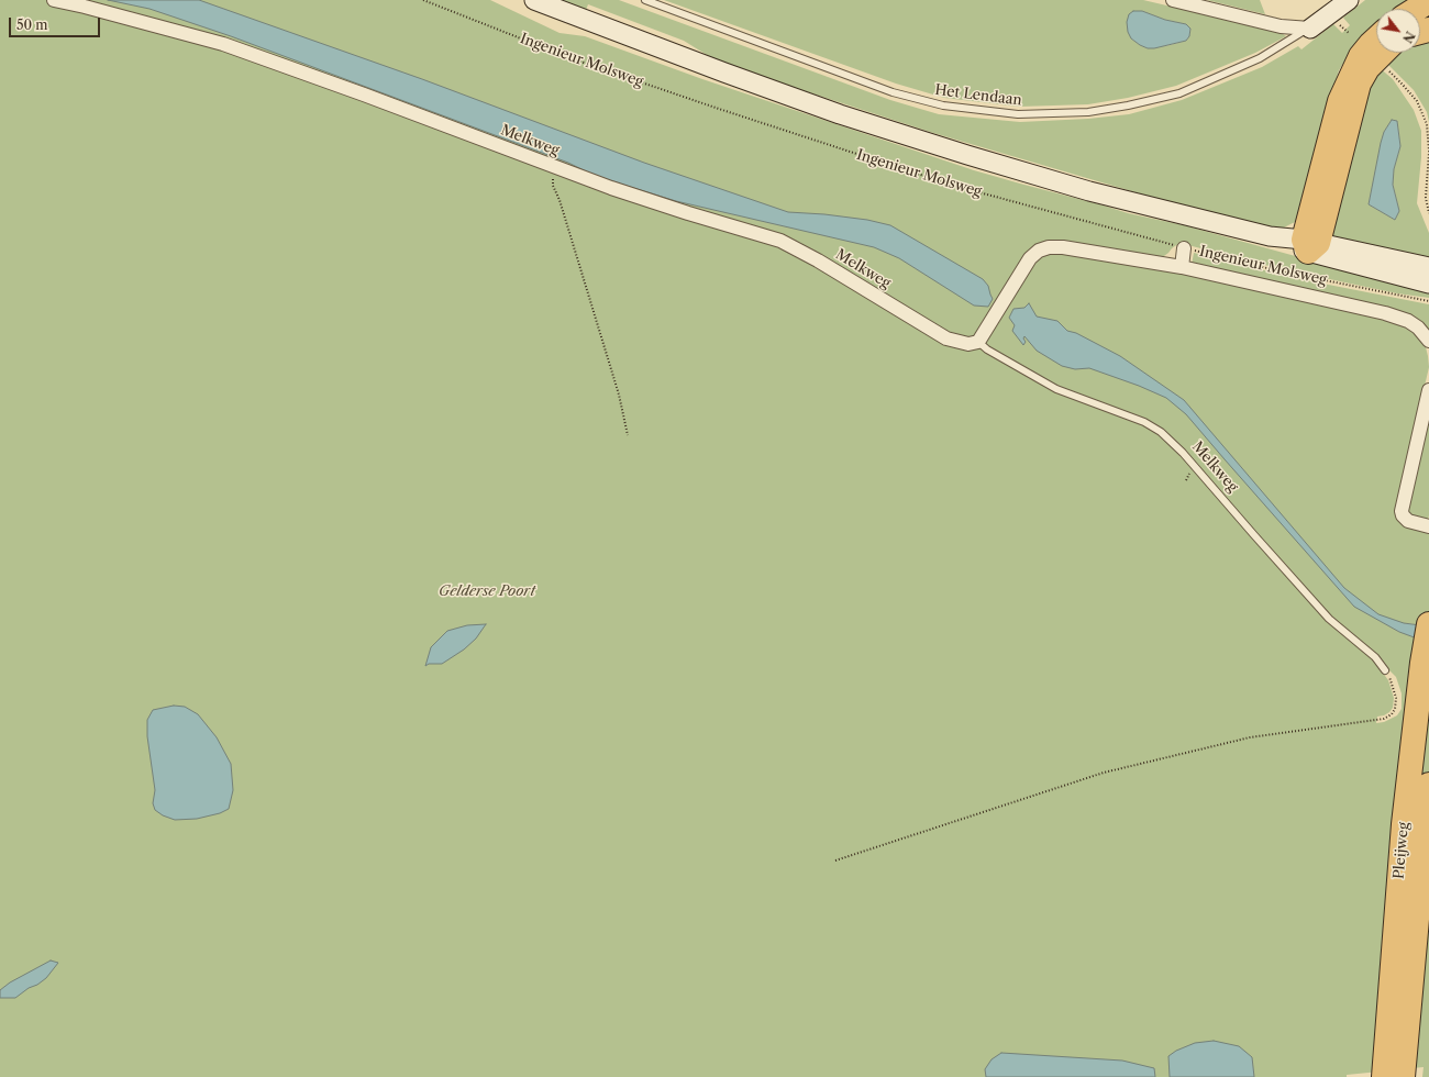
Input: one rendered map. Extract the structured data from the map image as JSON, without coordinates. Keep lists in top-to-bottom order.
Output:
{
  "streets": {
    "highway": ["Pleijweg"],
    "main road": ["Ingenieur Molsweg"],
    "street": ["Melkweg"],
    "lane": ["Het Lendaan"]
  },
  "parks": ["Gelderse Poort"],
  "scale_bar": "50 m",
  "north": "bottom right"
}
